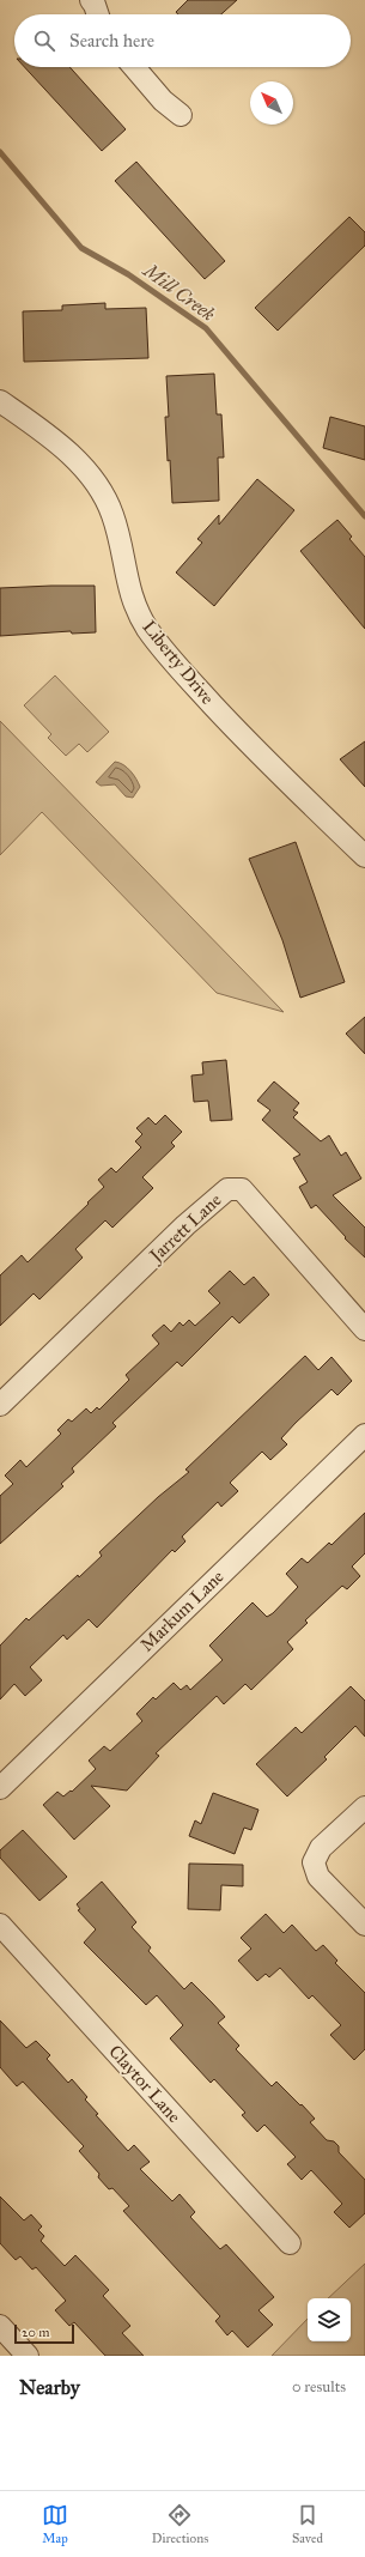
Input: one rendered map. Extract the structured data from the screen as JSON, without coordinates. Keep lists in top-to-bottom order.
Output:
{
  "streets": {
    "street": [
      "Liberty Drive",
      "Jarrett Lane",
      "Markum Lane",
      "Claytor Lane"
    ]
  },
  "water": ["Mill Creek"],
  "scale_bar": "20 m",
  "north": "top left",
  "page": {
    "search": "Search here",
    "scale": "20 m",
    "heading": ["Nearby", "0 results"],
    "nav": ["Map", "Directions", "Saved"]
  }
}
